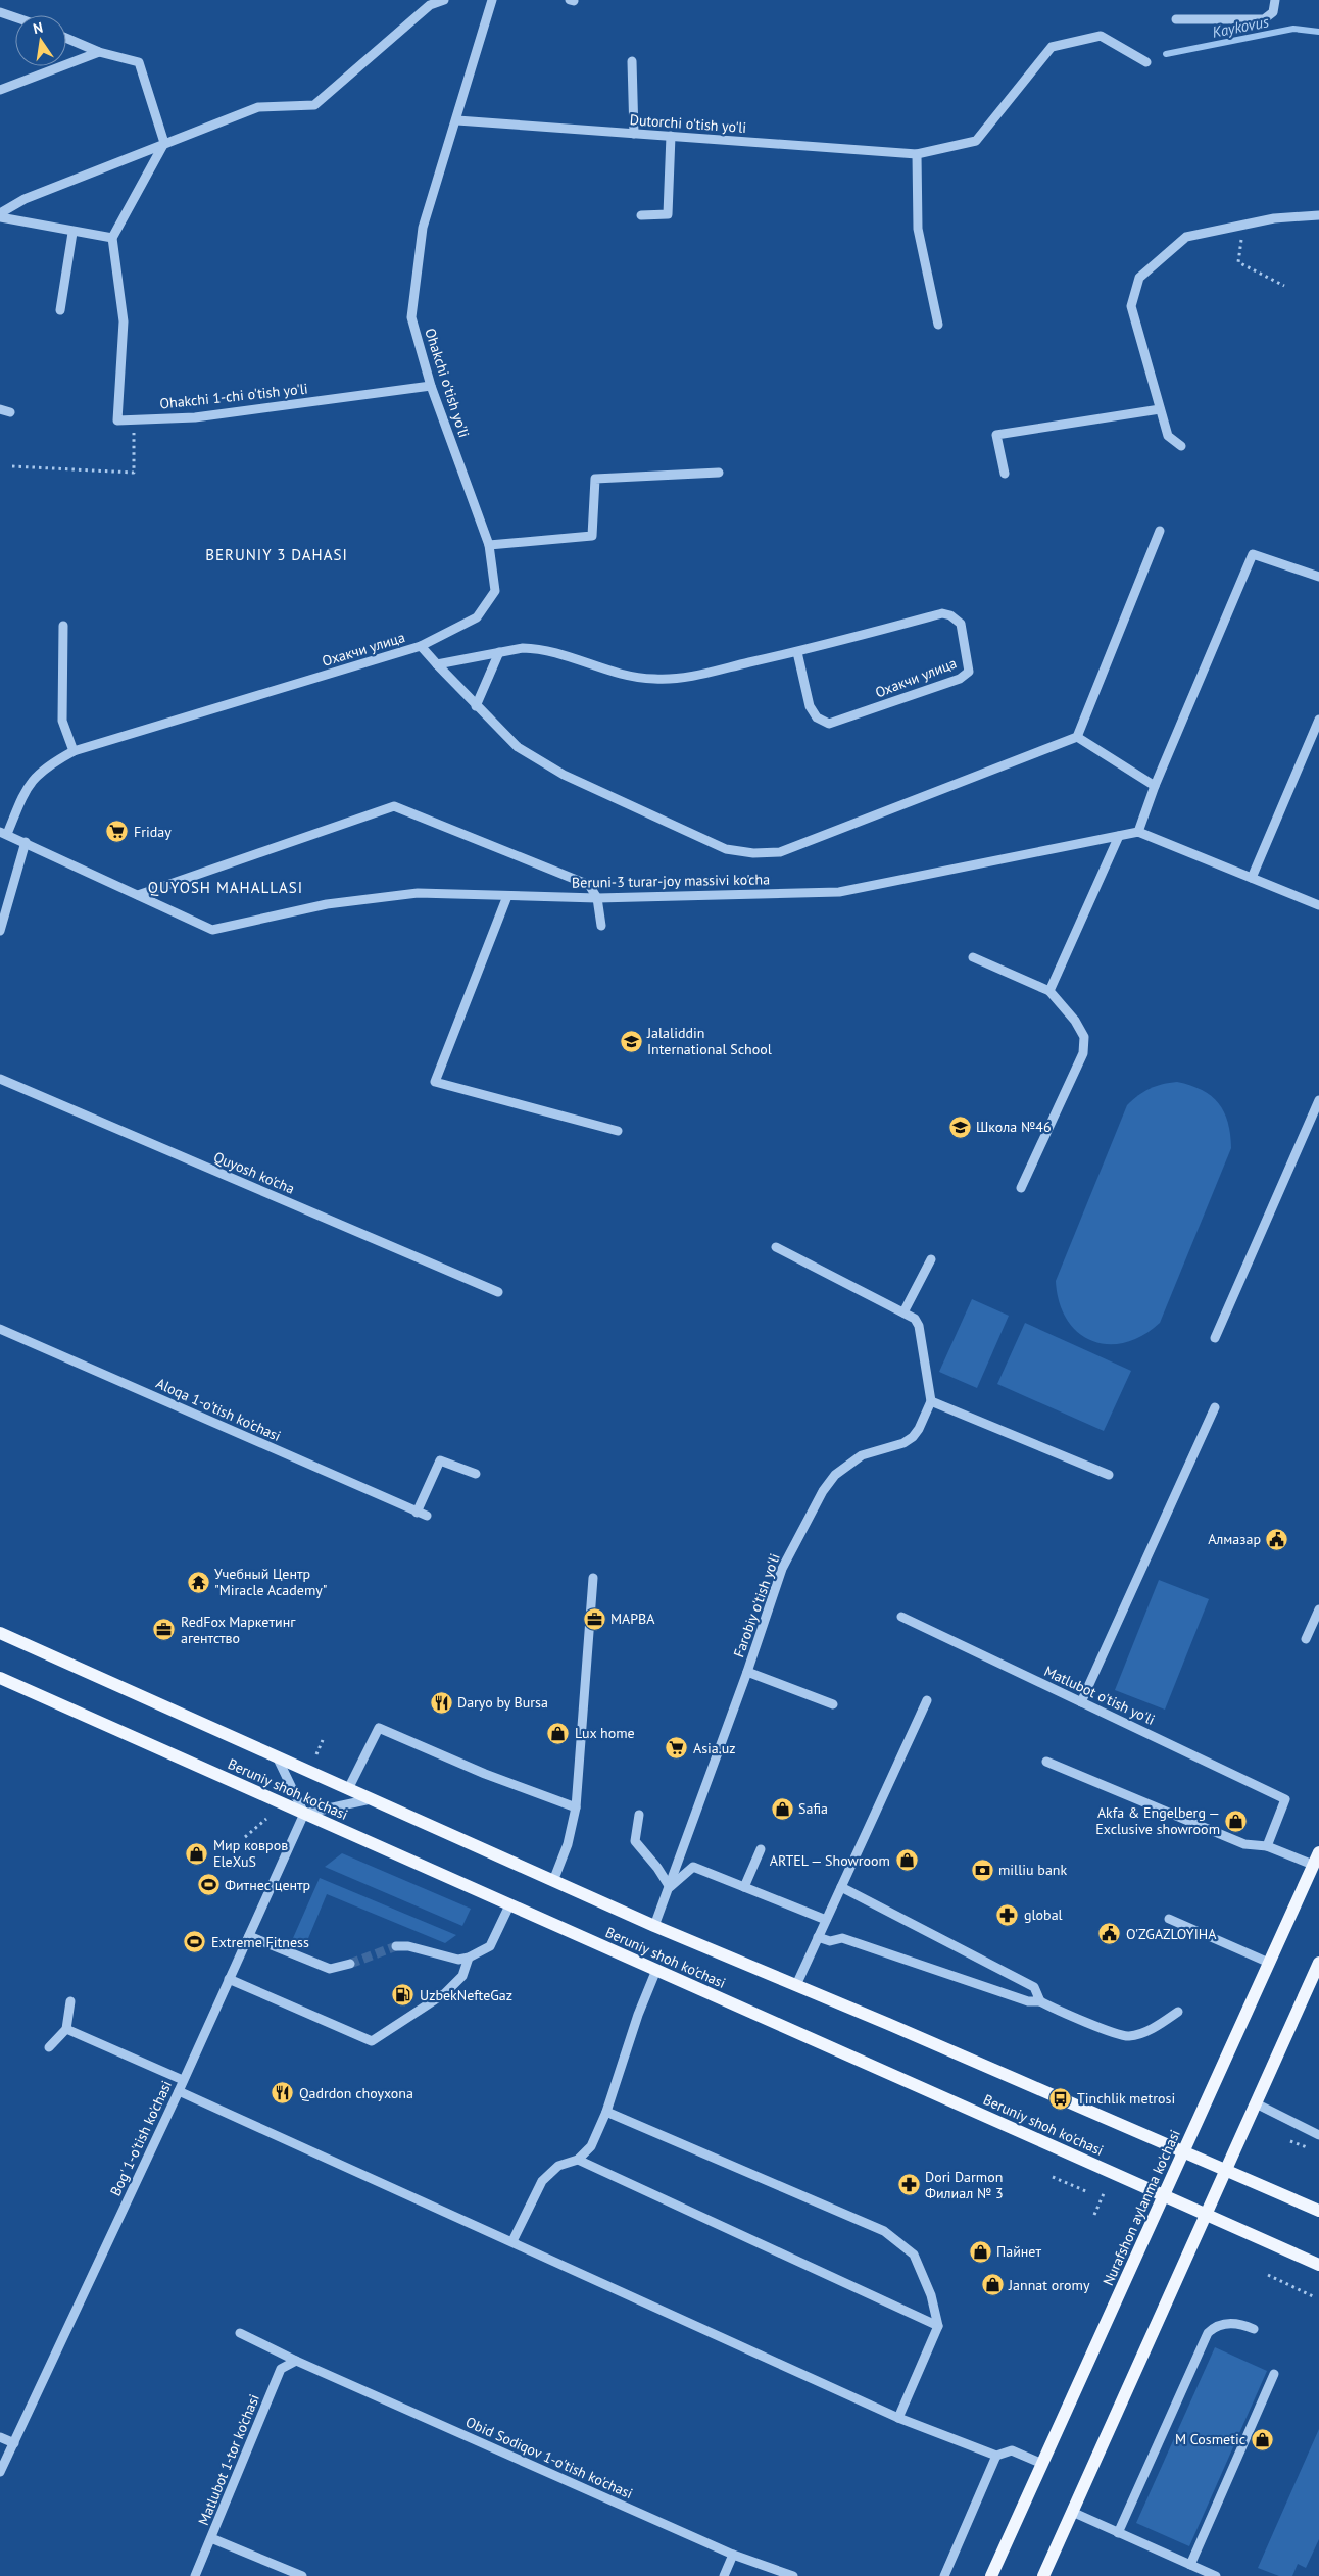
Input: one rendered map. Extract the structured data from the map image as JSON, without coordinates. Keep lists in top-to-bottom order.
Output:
{
  "streets": {
    "main road": ["Beruniy shoh ko'chasi", "Nurafshon aylanma ko'chasi"],
    "street": [
      "Dutorchi o'tish yo'li",
      "Ohakchi o'tish yo'li",
      "Ohakchi 1-chi o'tish yo'li",
      "Охакчи улица",
      "Beruni-3 turar-joy massivi ko'cha",
      "Quyosh ko'cha",
      "Aloqa 1-o'tish ko'chasi",
      "Farobiy o'tish yo'li",
      "Matlubot o'tish yo'li",
      "Bog' 1-o'tish ko'chasi",
      "Obid Sodiqov 1-o'tish ko'chasi",
      "Matlubot 1-tor ko'chasi"
    ]
  },
  "crossings": [
    ["Dutorchi o'tish yo'li", "Ohakchi o'tish yo'li"],
    ["Ohakchi o'tish yo'li", "Ohakchi 1-chi o'tish yo'li"],
    ["Ohakchi o'tish yo'li", "Охакчи улица"],
    ["Farobiy o'tish yo'li", "Beruniy shoh ko'chasi"],
    ["Beruniy shoh ko'chasi", "Bog' 1-o'tish ko'chasi"],
    ["Beruniy shoh ko'chasi", "Nurafshon aylanma ko'chasi"],
    ["Obid Sodiqov 1-o'tish ko'chasi", "Matlubot 1-tor ko'chasi"]
  ],
  "districts": ["BERUNIY 3 DAHASI", "QUYOSH MAHALLASI"],
  "water": ["Kaykovus"],
  "places": {
    "supermarket": ["Friday", "Asia.uz"],
    "school or university": ["Jalaliddin International School", "Школа №46"],
    "public building": ["Алмазар", "O'ZGAZLOYIHA"],
    "temple": ["Учебный Центр \"Miracle Academy\""],
    "office": ["МАРВА", "RedFox Маркетинг агентство"],
    "restaurant": ["Daryo by Bursa", "Qadrdon choyxona"],
    "shop": [
      "Lux home",
      "Safia",
      "Akfa & Engelberg — Exclusive showroom",
      "Мир ковров EleXuS",
      "ARTEL — Showroom",
      "Пайнет",
      "Jannat oromy",
      "M Cosmetic"
    ],
    "bank": ["milliu bank"],
    "sports": ["Фитнес центр", "Extreme Fitness"],
    "pharmacy": ["global", "Dori Darmon Филиал № 3"],
    "fuel station": ["UzbekNefteGaz"],
    "bus stop": ["Tinchlik metrosi"]
  },
  "north": "top"
}
